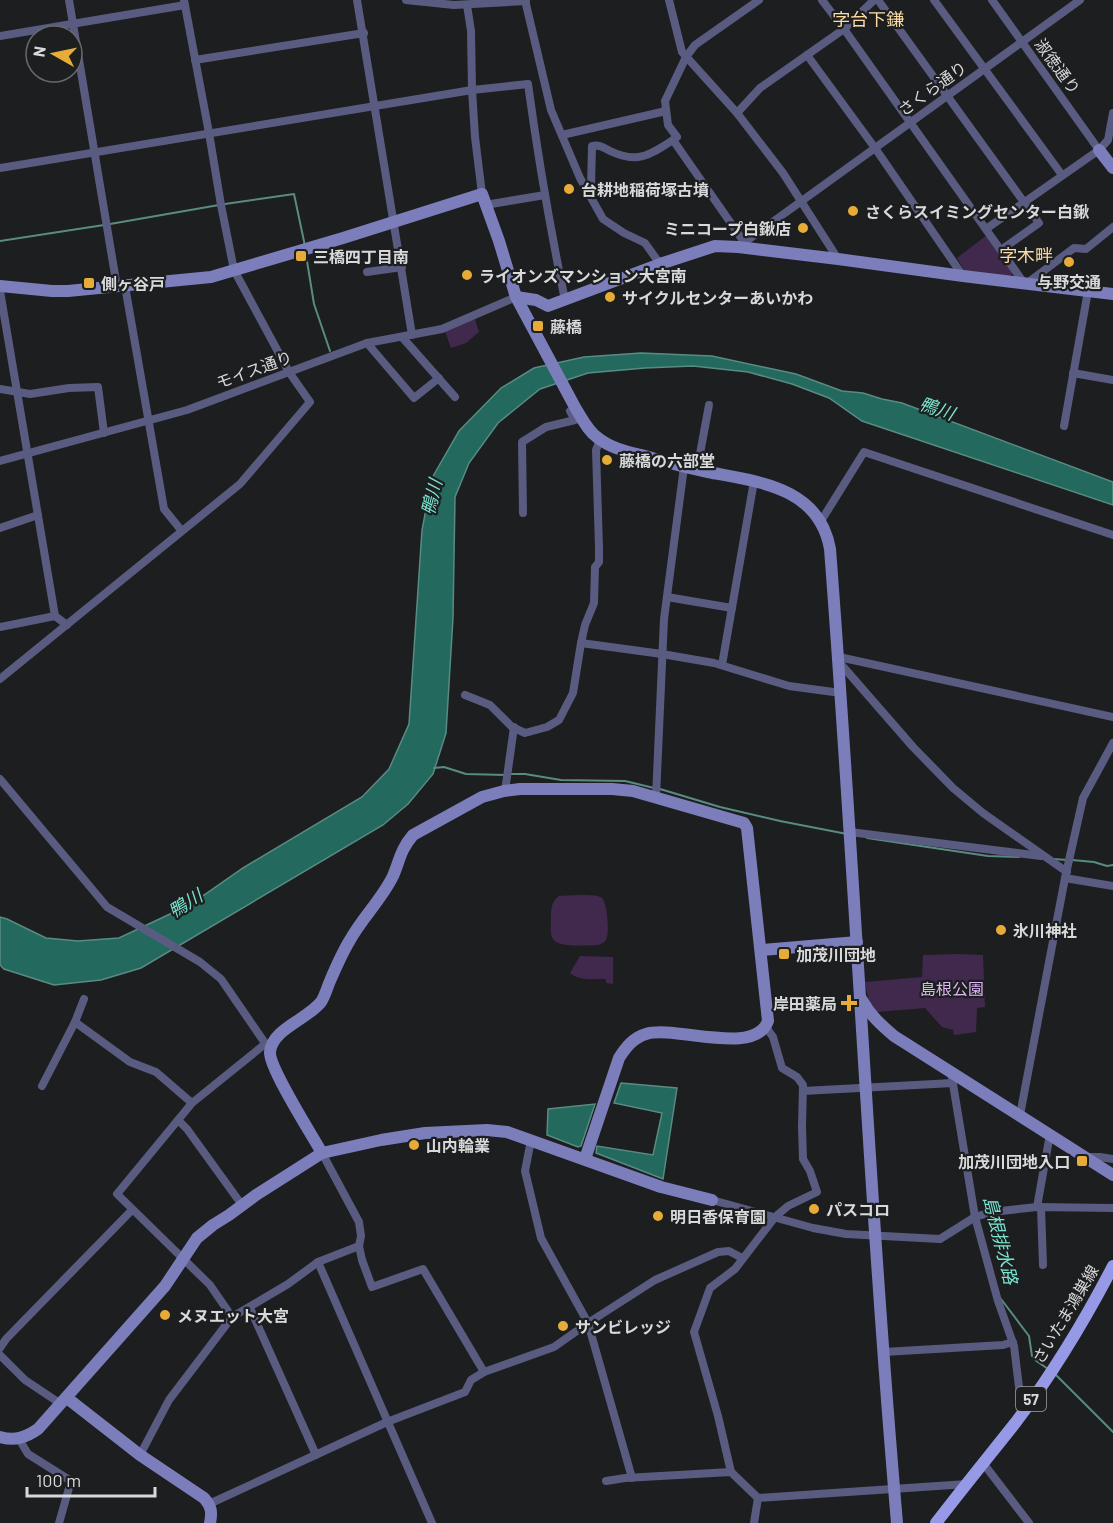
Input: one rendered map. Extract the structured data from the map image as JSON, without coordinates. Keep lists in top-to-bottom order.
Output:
{
  "streets": {
    "main road": ["さいたま鴻巣線", "57"],
    "street": ["淑徳通り", "さくら通り", "モイス通り"]
  },
  "crossings": [
    ["淑徳通り", "さくら通り"]
  ],
  "districts": ["字台下鎌", "字木畔"],
  "water": ["鴨川", "島根排水路"],
  "parks": ["島根公園"],
  "places": {
    "other": [
      "台耕地稲荷塚古墳",
      "さくらスイミングセンター白鍬",
      "ミニコープ白鍬店",
      "与野交通",
      "ライオンズマンション大宮南",
      "サイクルセンターあいかわ",
      "藤橋の六部堂",
      "氷川神社",
      "山内輪業",
      "パスコロ",
      "明日香保育園",
      "メヌエット大宮",
      "サンビレッジ"
    ],
    "transit": [
      "三橋四丁目南",
      "側ヶ谷戸",
      "藤橋",
      "加茂川団地",
      "加茂川団地入口"
    ],
    "health": ["岸田薬局"]
  },
  "scale_bar": "100 m",
  "north": "left"
}
